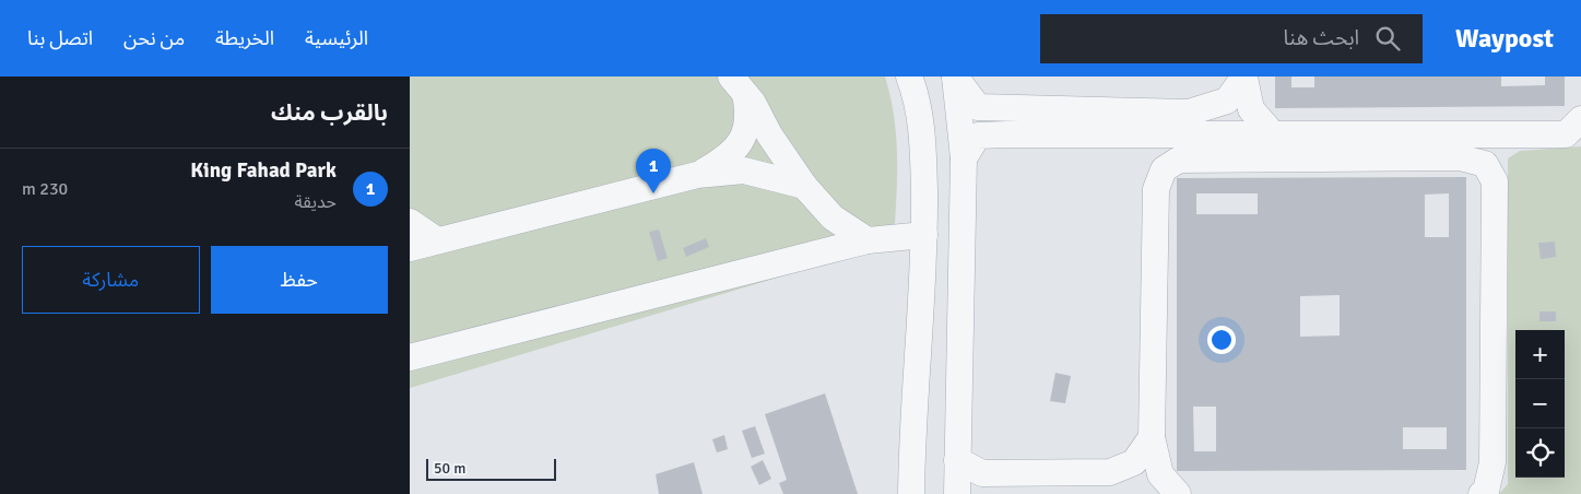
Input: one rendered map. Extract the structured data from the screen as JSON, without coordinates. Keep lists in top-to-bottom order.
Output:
{
  "scale_bar": "50 m",
  "page": {
    "header": "Waypost",
    "search": "ابحث هنا",
    "nav": [
      "الرئيسية",
      "الخريطة",
      "من نحن",
      "اتصل بنا"
    ],
    "heading": "بالقرب منك",
    "list": [
      {
        "mark": "1",
        "name": "King Fahad Park",
        "note": "حديقة",
        "value": "230 m"
      }
    ],
    "pins": "1",
    "buttons": ["حفظ", "مشاركة"],
    "map_buttons": ["+", "−"],
    "scale": "50 m"
  }
}
